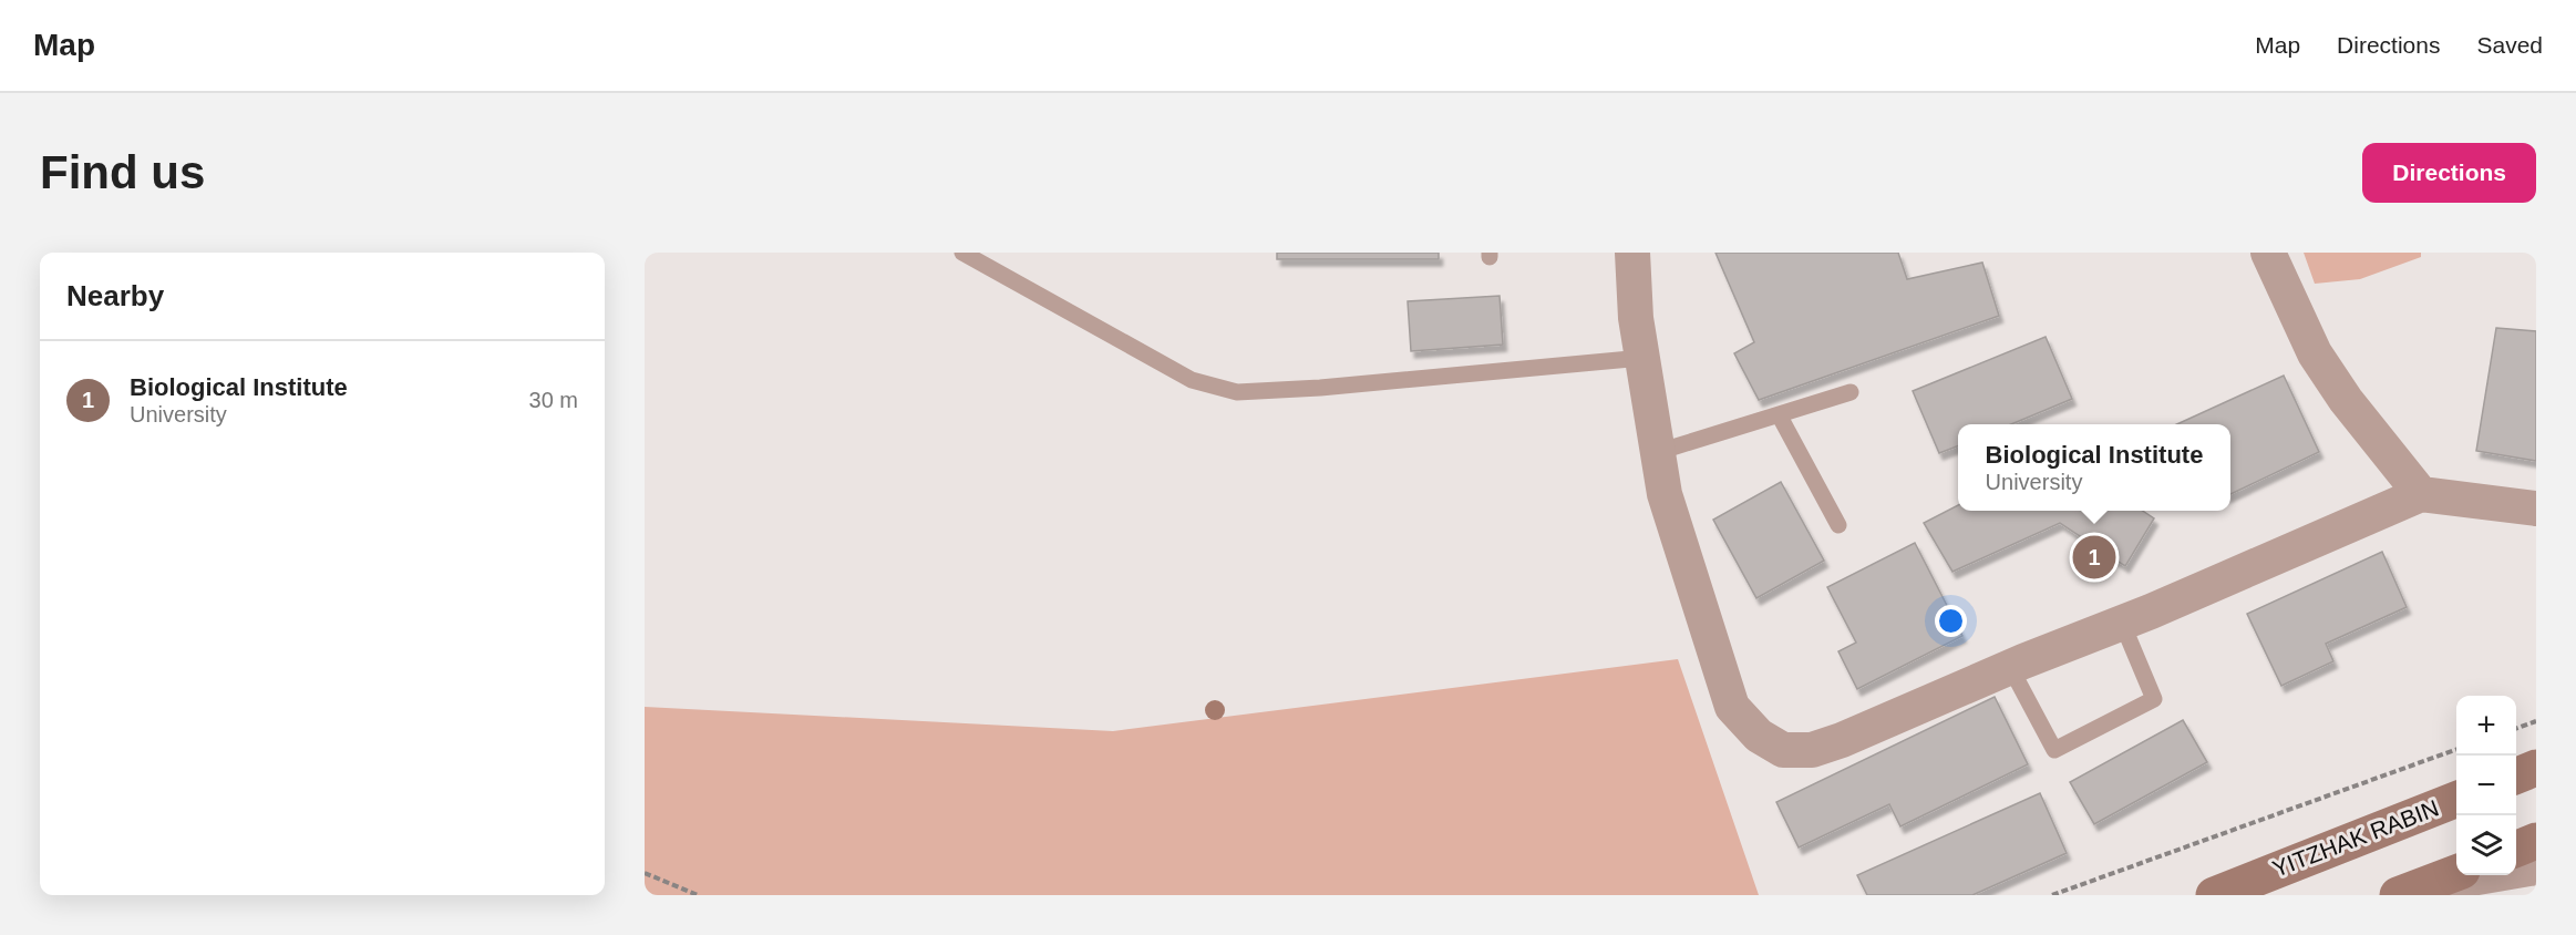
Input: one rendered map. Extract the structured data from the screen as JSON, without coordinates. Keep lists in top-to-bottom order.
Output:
{
  "streets": {
    "main road": ["YITZHAK RABIN"]
  },
  "page": {
    "header": "Map",
    "nav": ["Map", "Directions", "Saved"],
    "buttons": "Directions",
    "title": "Find us",
    "heading": "Nearby",
    "list": [
      {
        "mark": "1",
        "name": "Biological Institute",
        "note": "University",
        "value": "30 m"
      }
    ],
    "popup": ["Biological Institute", "University"],
    "pins": "1",
    "map_buttons": ["+", "−"]
  }
}
